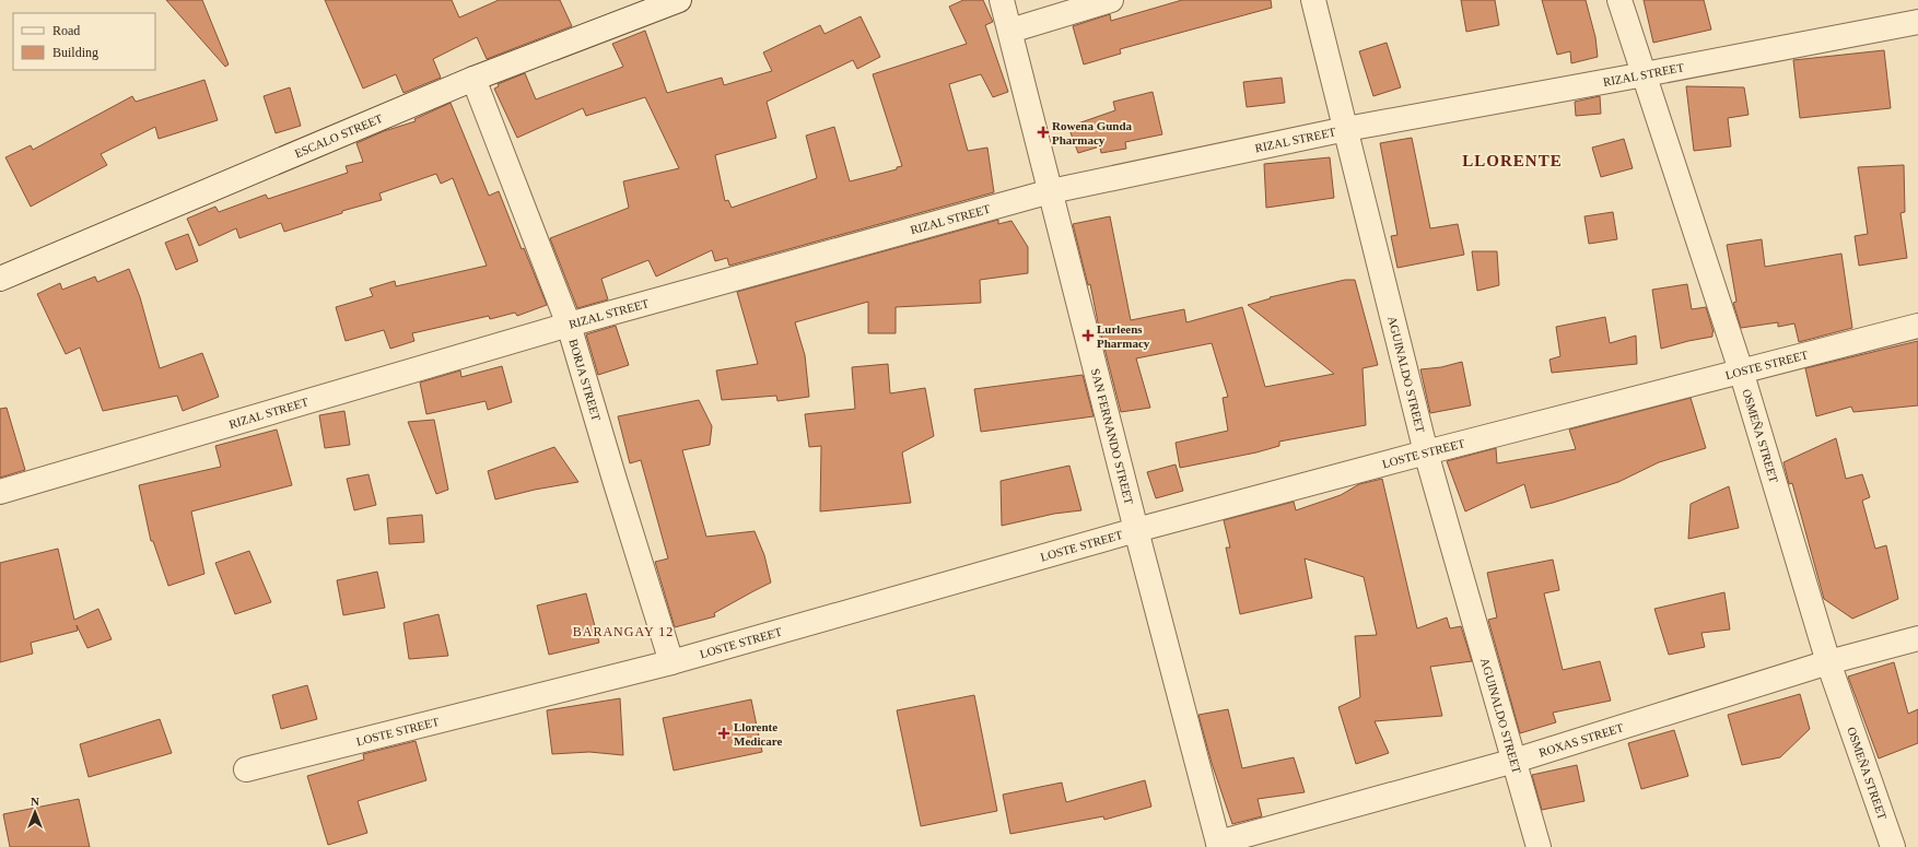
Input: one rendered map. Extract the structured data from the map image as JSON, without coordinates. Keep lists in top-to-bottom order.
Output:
{
  "streets": {
    "street": [
      "RIZAL STREET",
      "ESCALO STREET",
      "LOSTE STREET",
      "AGUINALDO STREET",
      "BORJA STREET",
      "SAN FERNANDO STREET",
      "OSMEÑA STREET",
      "ROXAS STREET"
    ]
  },
  "crossings": [
    ["RIZAL STREET", "AGUINALDO STREET"],
    ["RIZAL STREET", "BORJA STREET"],
    ["RIZAL STREET", "SAN FERNANDO STREET"],
    ["RIZAL STREET", "OSMEÑA STREET"],
    ["ESCALO STREET", "BORJA STREET"],
    ["LOSTE STREET", "AGUINALDO STREET"],
    ["LOSTE STREET", "BORJA STREET"],
    ["LOSTE STREET", "SAN FERNANDO STREET"],
    ["LOSTE STREET", "OSMEÑA STREET"],
    ["AGUINALDO STREET", "ROXAS STREET"],
    ["SAN FERNANDO STREET", "ROXAS STREET"],
    ["OSMEÑA STREET", "ROXAS STREET"]
  ],
  "districts": ["LLORENTE", "BARANGAY 12"],
  "places": {
    "health": ["Rowena Gunda Pharmacy", "Lurleens Pharmacy", "Llorente Medicare"]
  },
  "legend": ["Road", "Building"],
  "north": "top"
}
